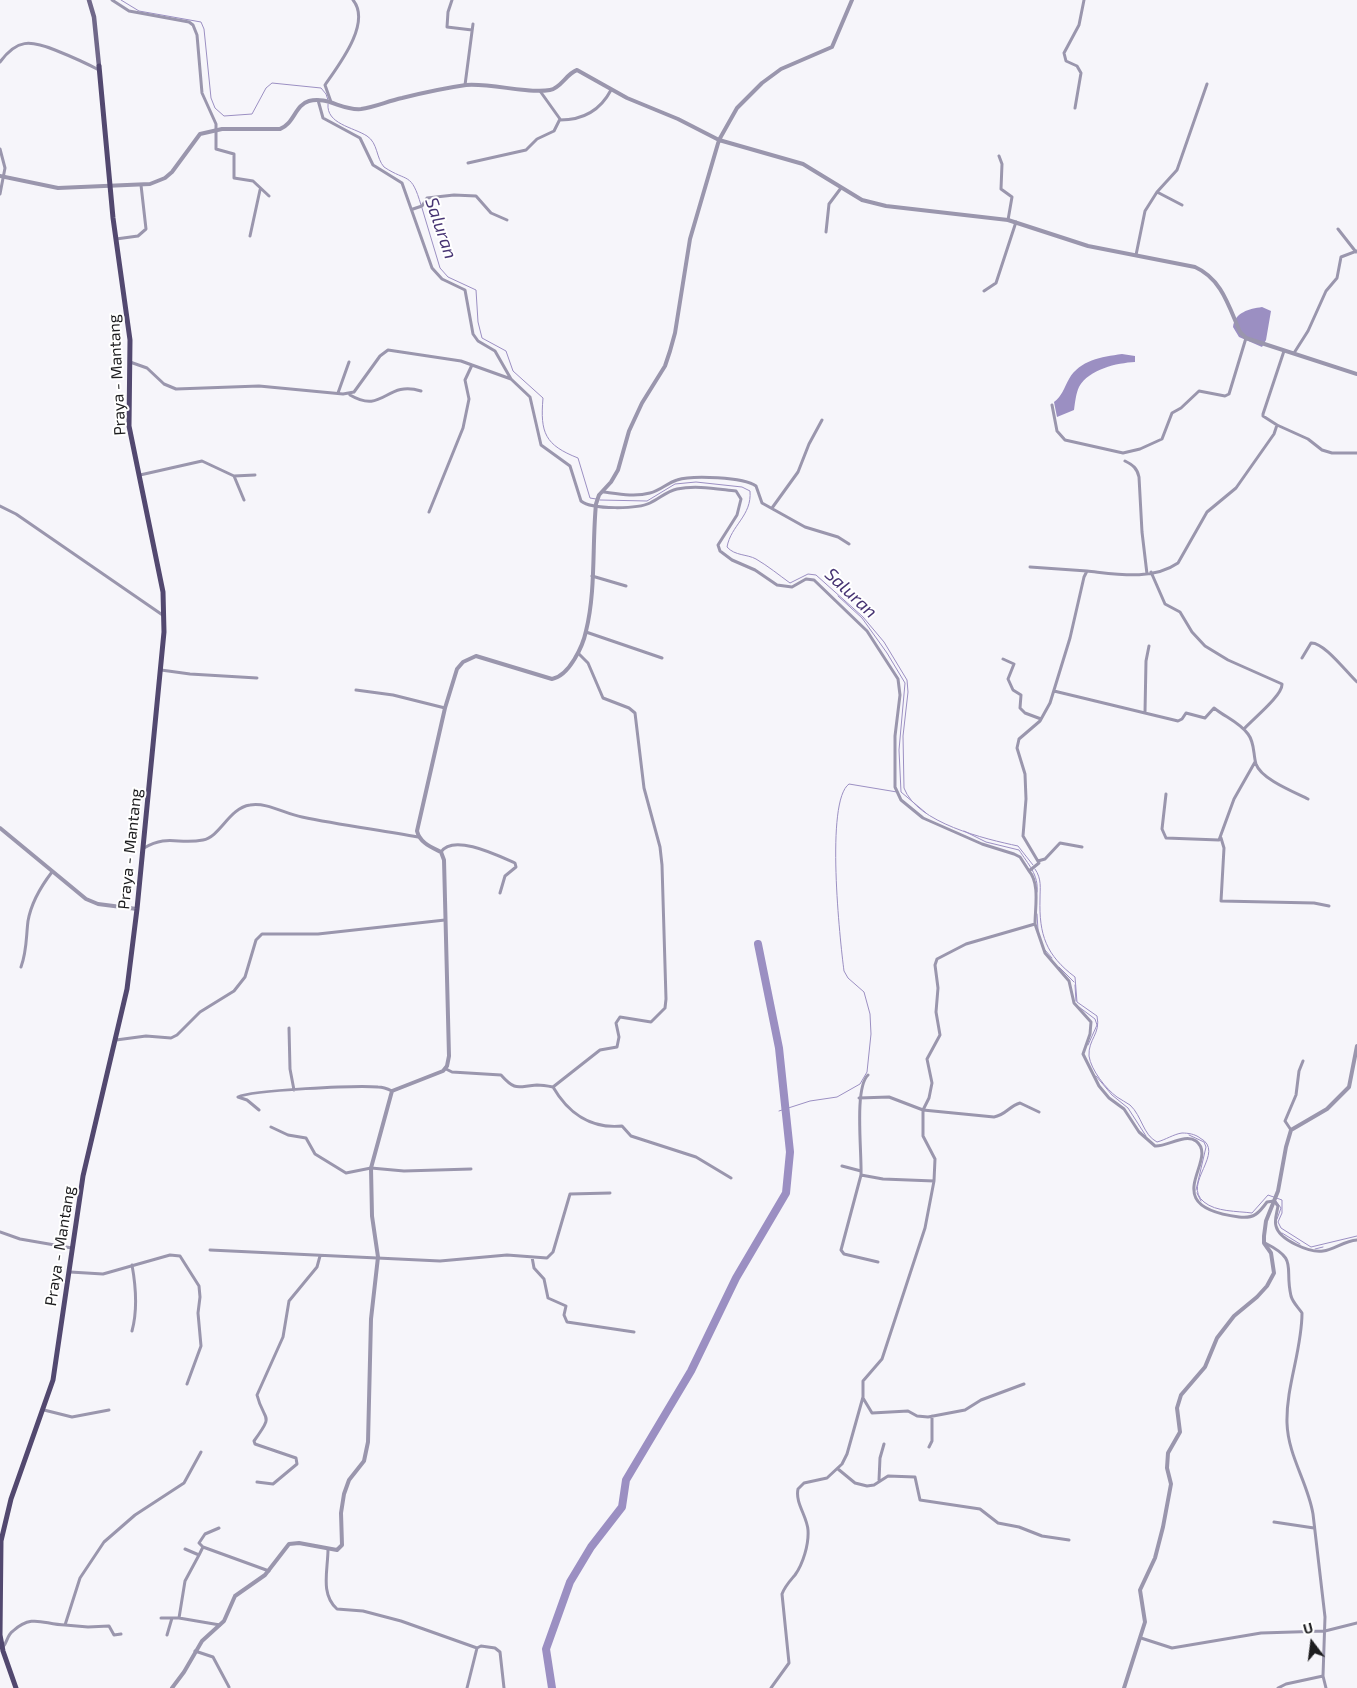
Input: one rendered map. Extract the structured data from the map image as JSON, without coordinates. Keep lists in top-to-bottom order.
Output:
{
  "streets": {
    "main road": ["Praya - Mantang"]
  },
  "water": ["Saluran"],
  "north": "top"
}
